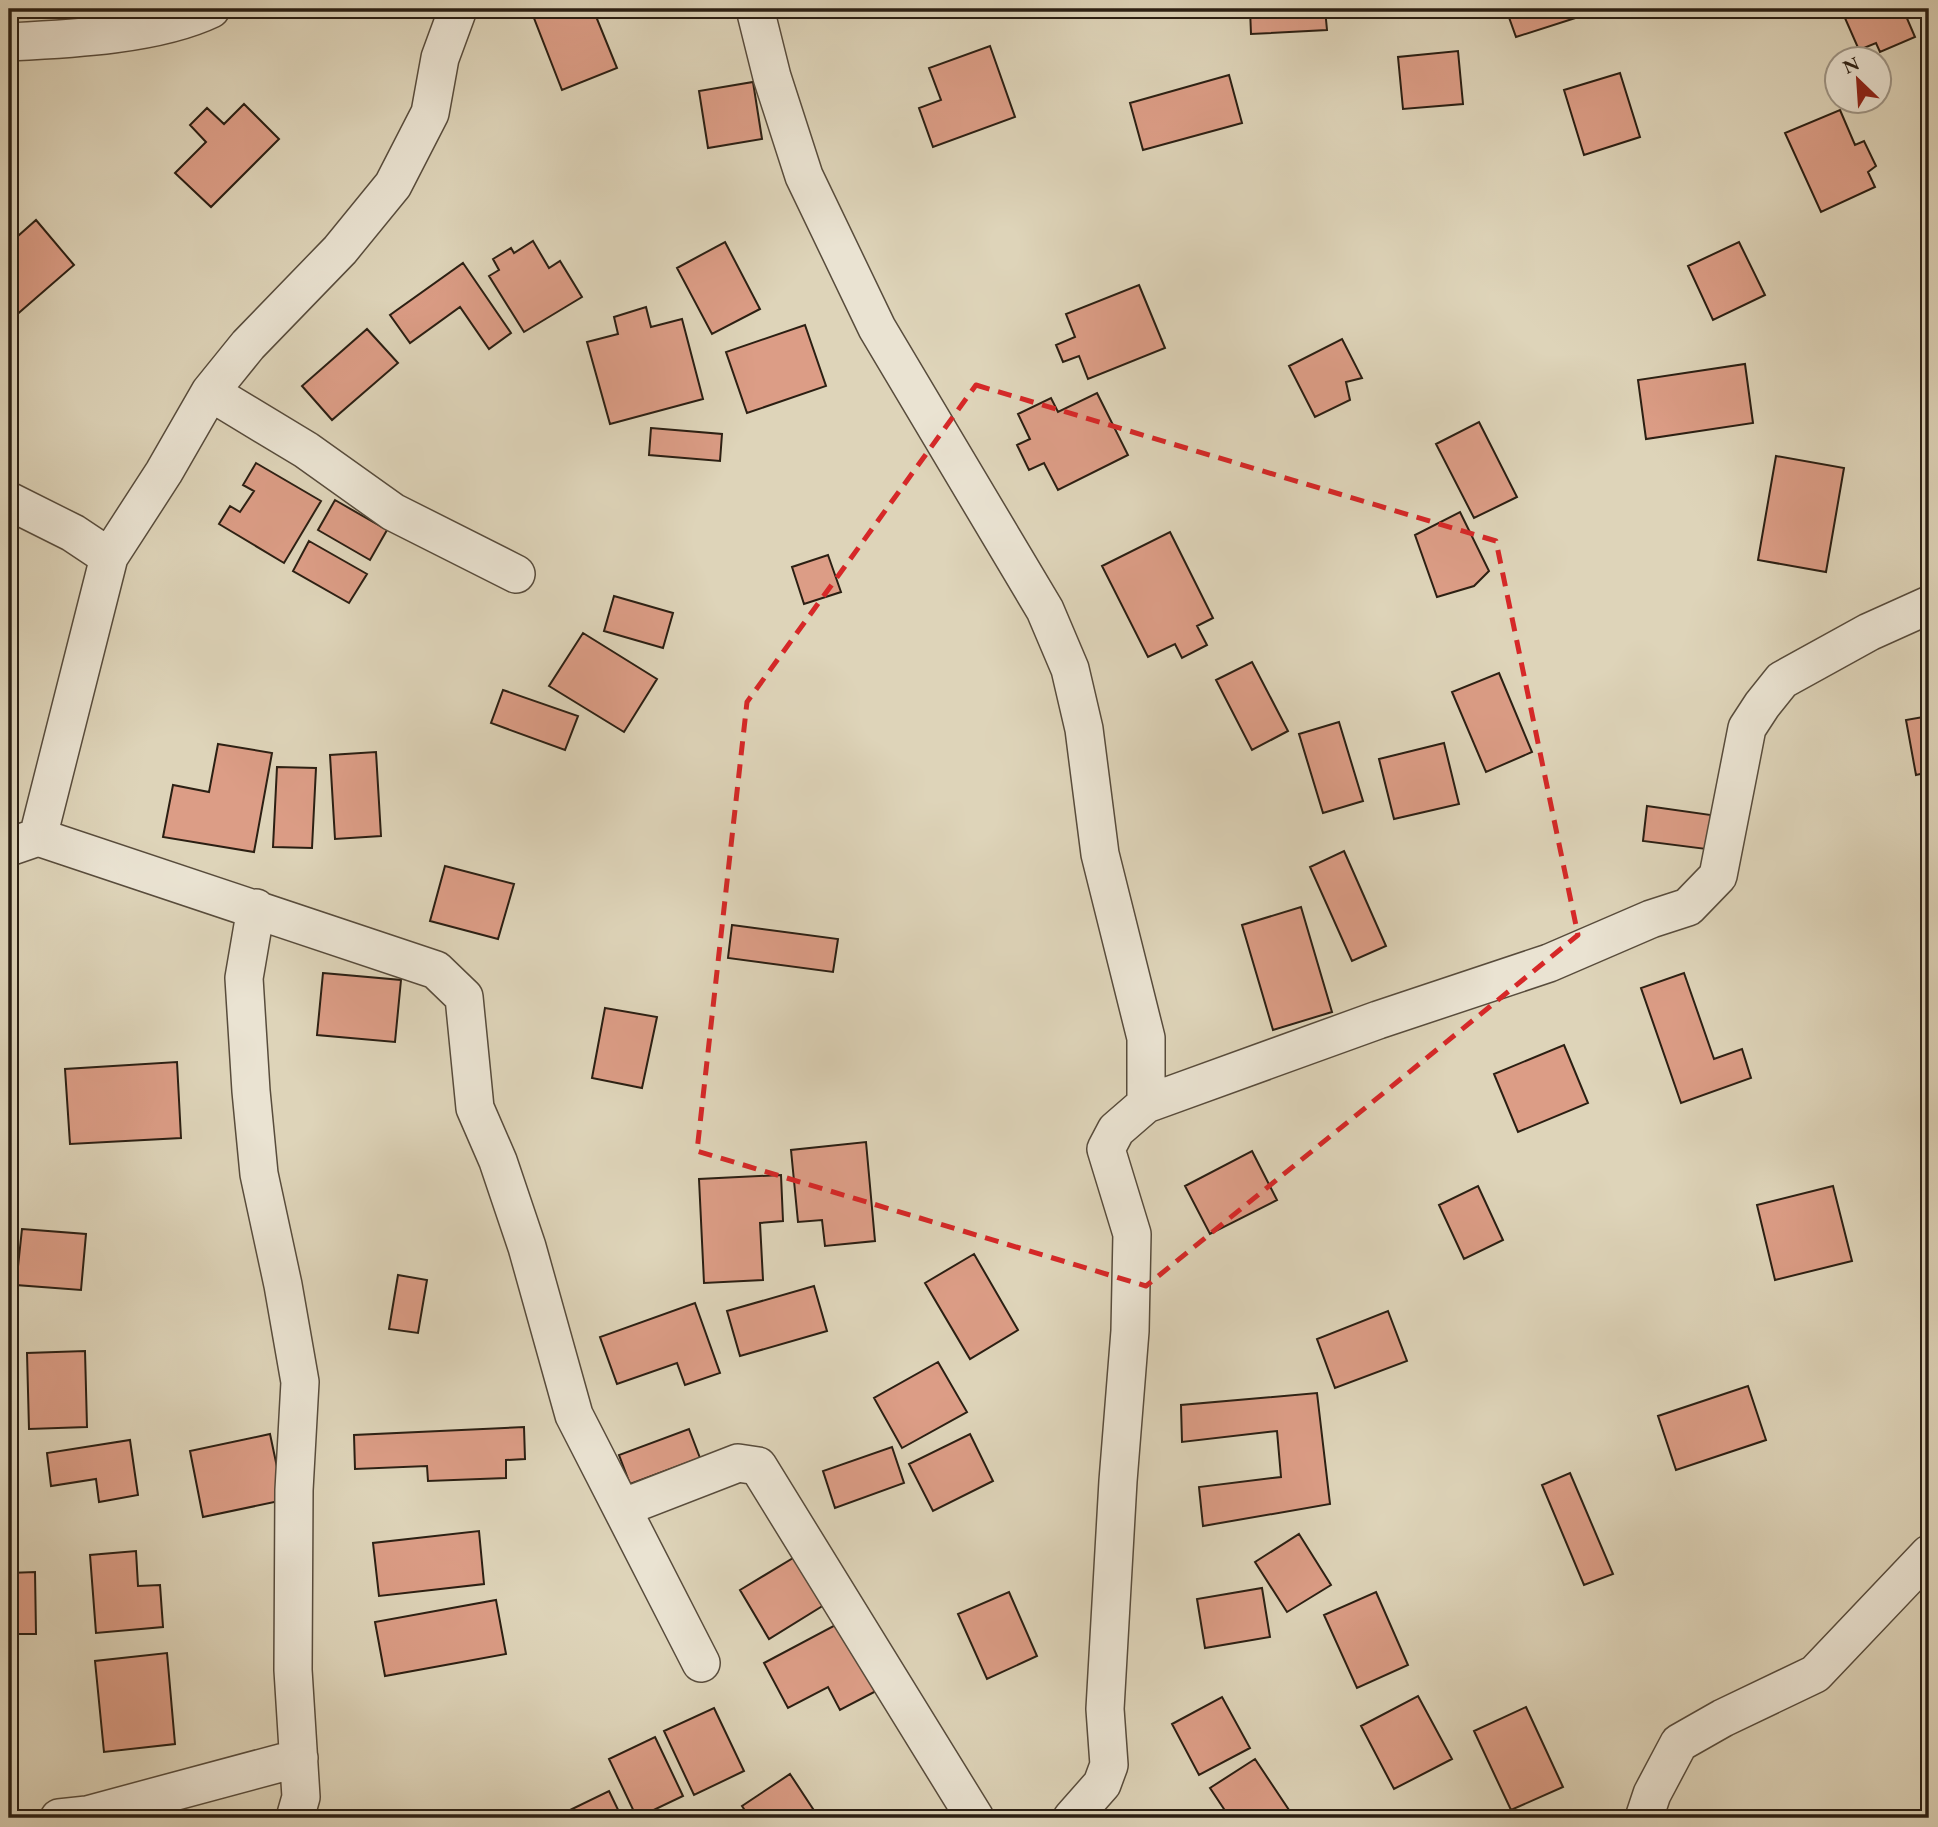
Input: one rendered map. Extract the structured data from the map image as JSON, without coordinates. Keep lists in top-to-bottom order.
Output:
{
  "north": "top left"
}
